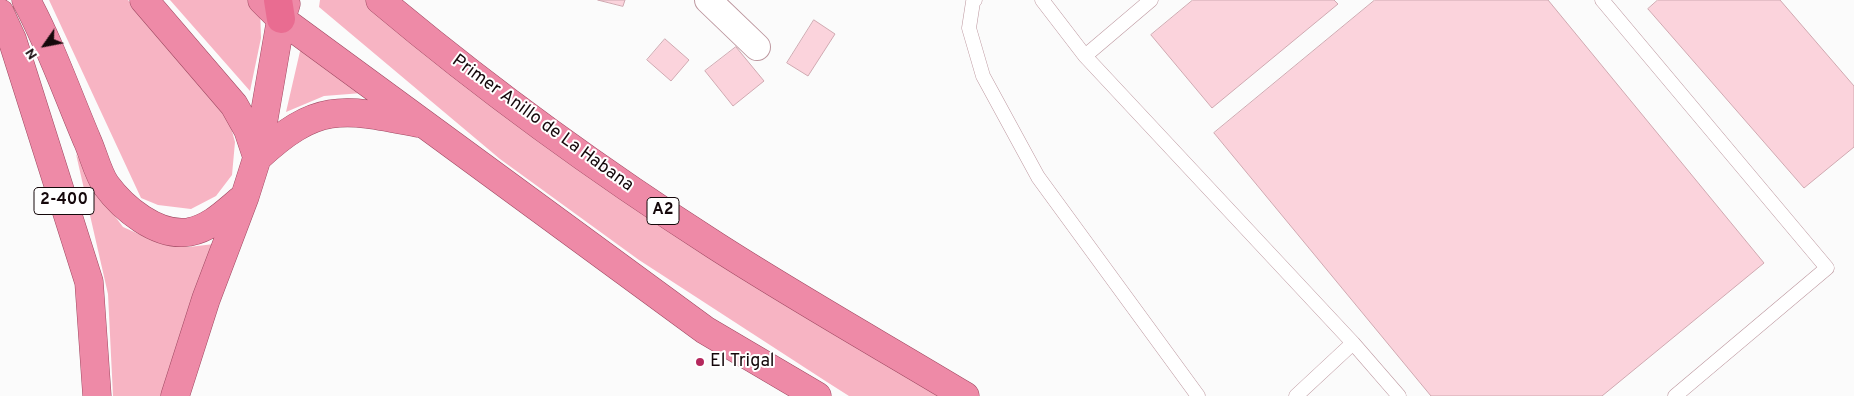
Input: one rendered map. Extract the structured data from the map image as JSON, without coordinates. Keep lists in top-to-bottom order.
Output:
{
  "streets": {
    "highway": ["Primer Anillo de La Habana", "2-400", "A2"]
  },
  "places": ["El Trigal"],
  "north": "bottom left"
}
